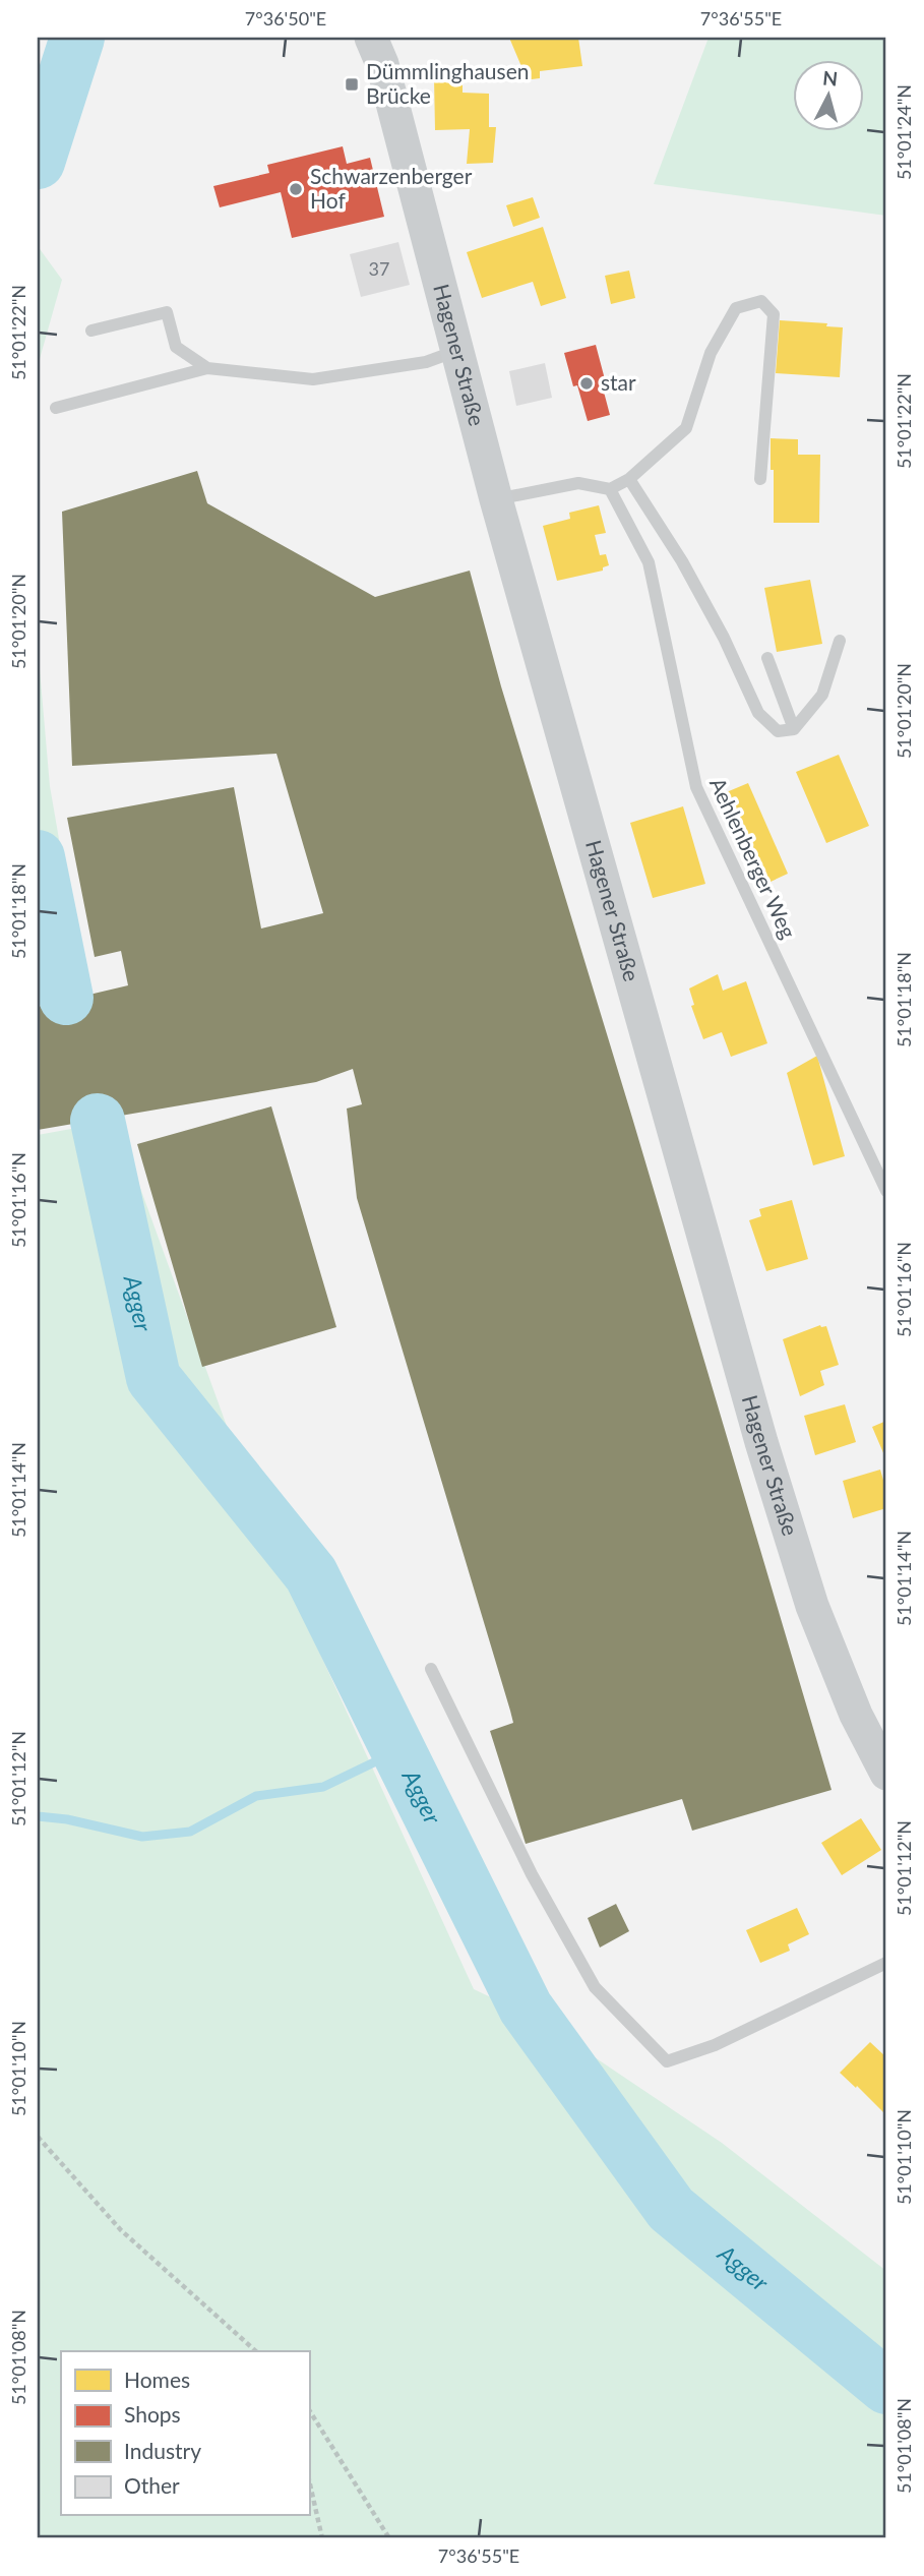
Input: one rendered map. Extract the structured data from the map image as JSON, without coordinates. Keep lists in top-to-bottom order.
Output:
{
  "streets": {
    "main road": ["Hagener Straße"],
    "lane": ["Aehlenberger Weg"]
  },
  "water": ["Agger"],
  "places": {
    "transit": ["Dümmlinghausen Brücke"],
    "other": ["Schwarzenberger Hof", "star"]
  },
  "house_numbers": ["37"],
  "legend": [
    "Homes",
    "Shops",
    "Industry",
    "Other"
  ],
  "north": "top",
  "coordinates": [
    "7°36'50\"E",
    "7°36'55\"E",
    "51°01'24\"N",
    "51°01'22\"N",
    "51°01'20\"N",
    "51°01'18\"N",
    "51°01'16\"N",
    "51°01'14\"N",
    "51°01'12\"N",
    "51°01'10\"N",
    "51°01'08\"N"
  ]
}
